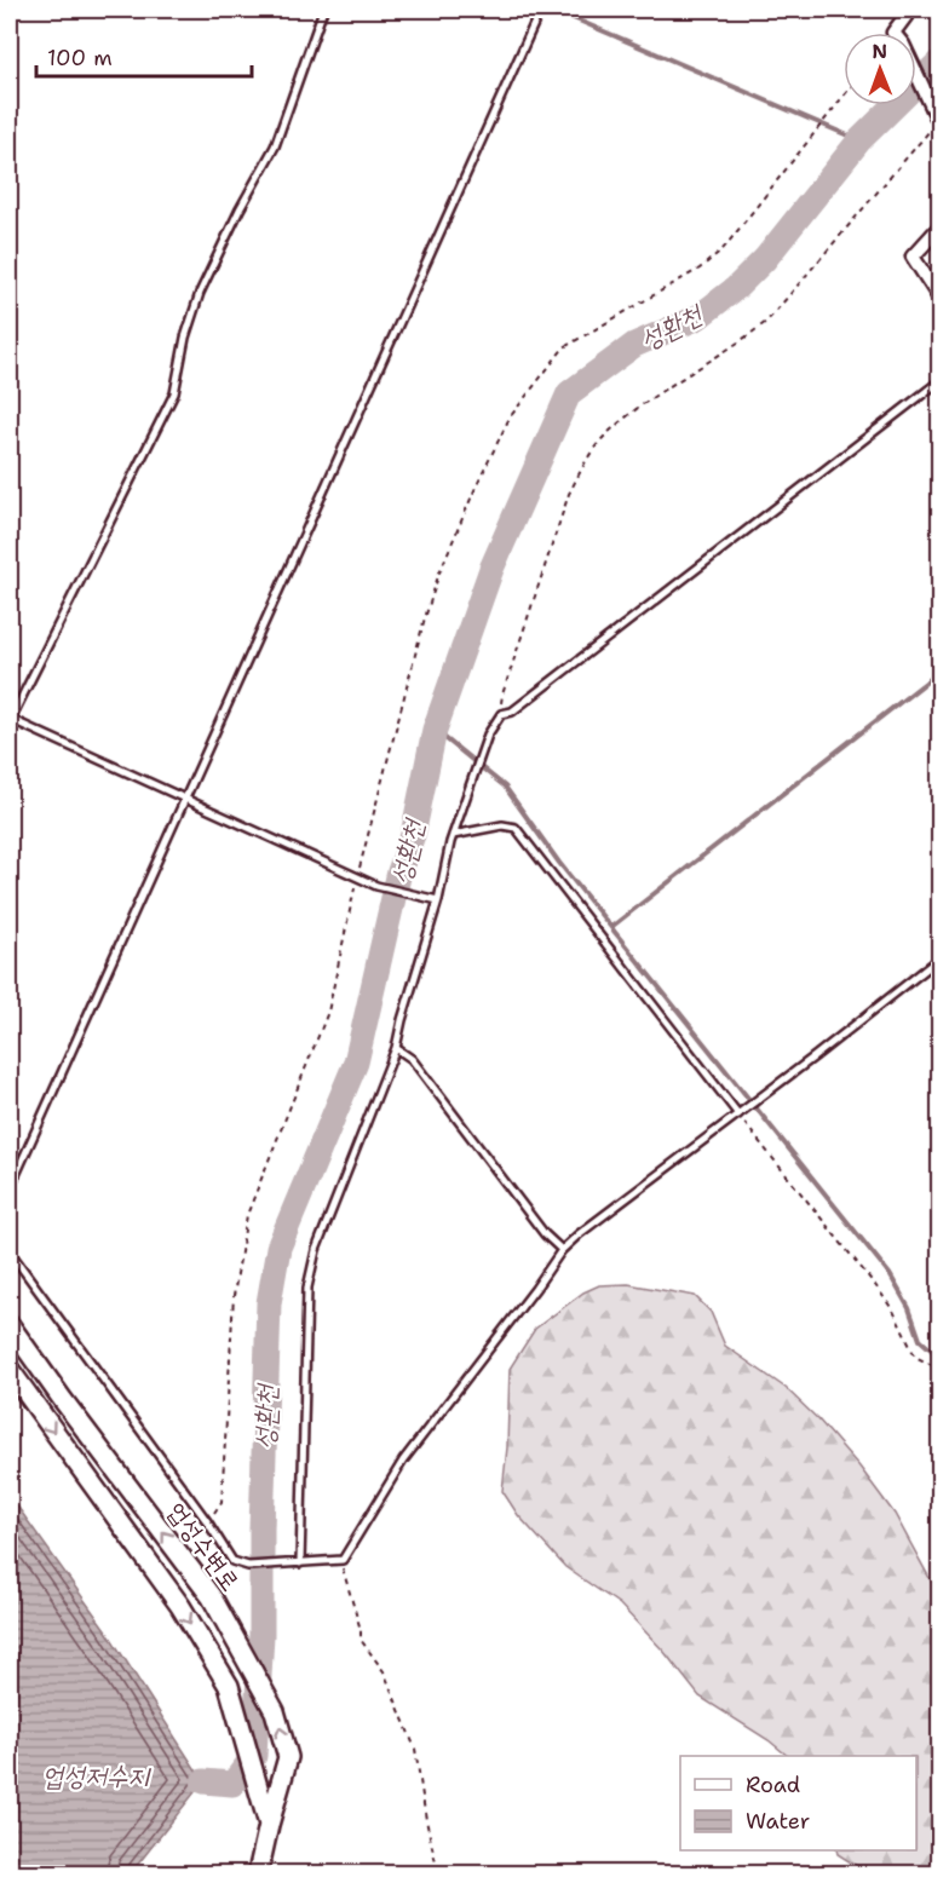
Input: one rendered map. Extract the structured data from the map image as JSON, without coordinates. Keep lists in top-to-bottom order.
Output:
{
  "streets": {
    "main road": ["업성수변로"]
  },
  "water": ["성환천", "업성저수지"],
  "legend": ["Road", "Water"],
  "scale_bar": "100 m",
  "north": "top"
}
